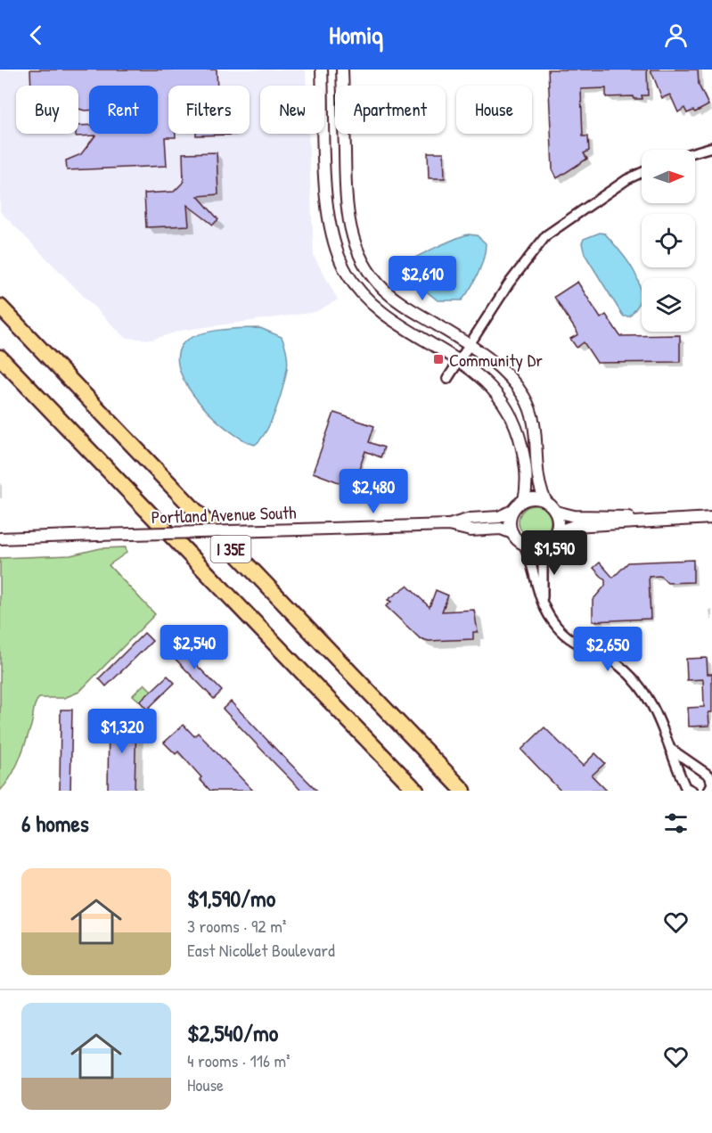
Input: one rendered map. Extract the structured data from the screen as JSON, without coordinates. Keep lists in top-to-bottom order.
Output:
{
  "streets": {
    "highway": ["I 35E"],
    "street": ["Portland Avenue South"]
  },
  "places": {
    "transit": ["Community Dr"]
  },
  "north": "right",
  "page": {
    "header": "Homiq",
    "chip": [
      "Buy",
      "Rent",
      "Filters",
      "New",
      "Apartment",
      "House"
    ],
    "price": [
      "$2,610",
      "$2,480",
      "$1,590",
      "$2,540",
      "$2,650",
      "$1,320"
    ],
    "heading": "6 homes",
    "list": [
      {
        "name": "$1,590/mo",
        "note": "3 rooms · 92 m² · East Nicollet Boulevard"
      },
      {
        "name": "$2,540/mo",
        "note": "4 rooms · 116 m² · House"
      }
    ]
  }
}
